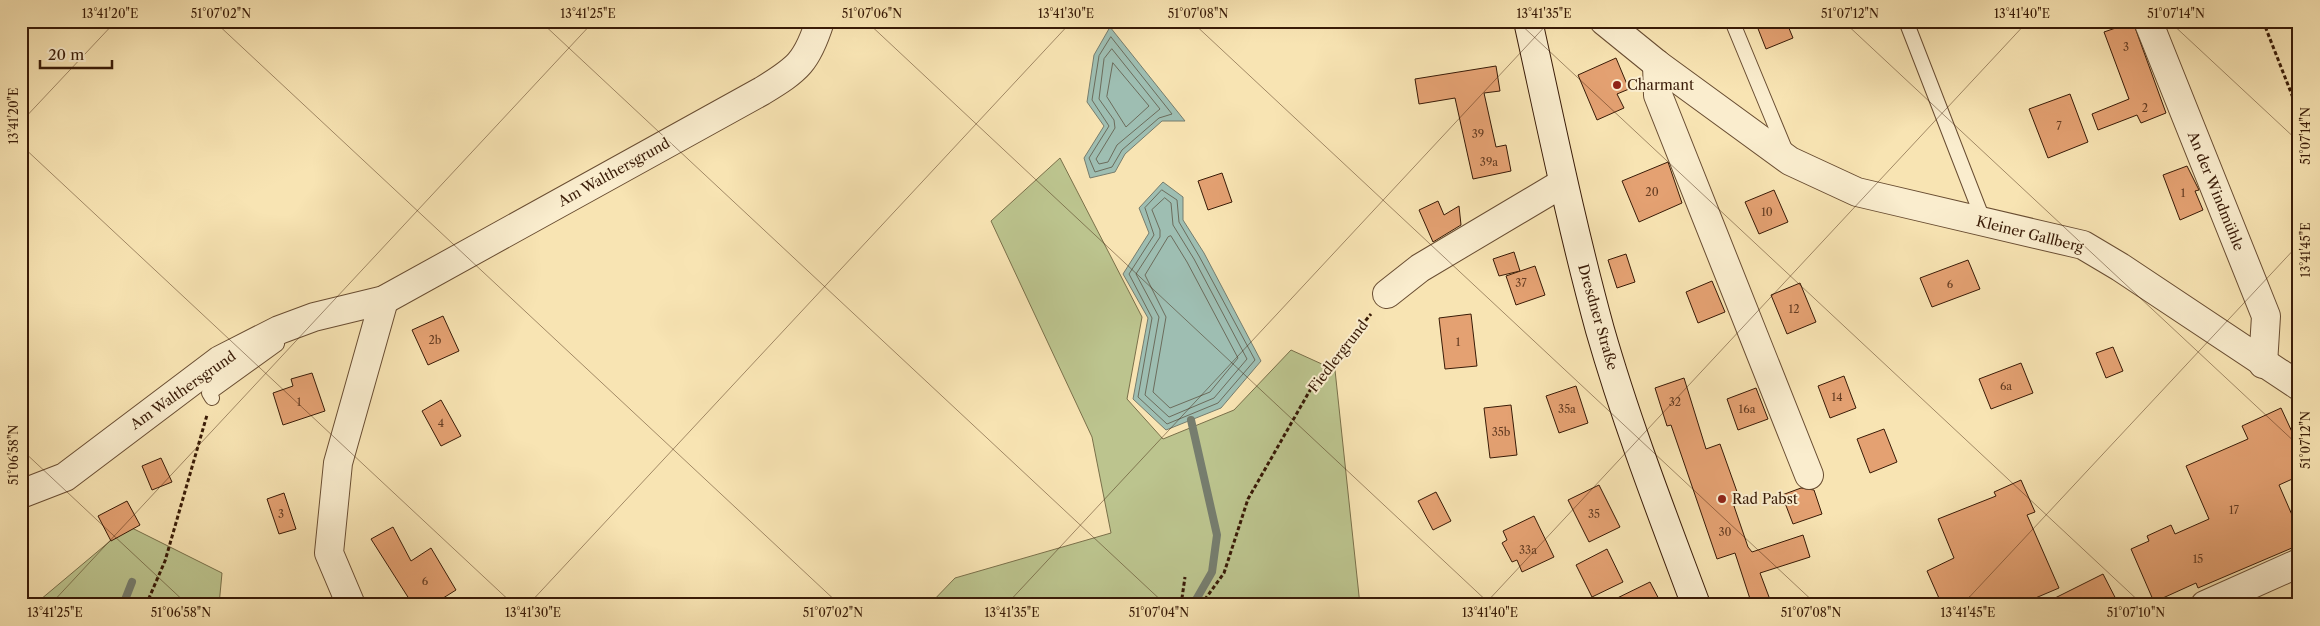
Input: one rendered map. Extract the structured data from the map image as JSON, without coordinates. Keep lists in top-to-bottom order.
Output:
{
  "streets": {
    "street": [
      "Am Walthersgrund",
      "An der Windmühle",
      "Kleiner Gallberg",
      "Dresdner Straße"
    ],
    "path": ["Fiedlergrund"]
  },
  "crossings": [
    ["An der Windmühle", "Kleiner Gallberg"]
  ],
  "places": ["Charmant", "Rad Pabst"],
  "house_numbers": [
    "3",
    "2",
    "7",
    "39",
    "39a",
    "20",
    "1",
    "10",
    "37",
    "6",
    "12",
    "2b",
    "1",
    "6a",
    "14",
    "1",
    "32",
    "35a",
    "16a",
    "4",
    "35b",
    "17",
    "3",
    "35",
    "30",
    "33a",
    "15",
    "6"
  ],
  "scale_bar": "20 m",
  "coordinates": [
    "13°41'20\"E",
    "51°07'02\"N",
    "13°41'25\"E",
    "51°07'06\"N",
    "13°41'30\"E",
    "51°07'08\"N",
    "13°41'35\"E",
    "51°07'12\"N",
    "13°41'40\"E",
    "51°07'14\"N",
    "13°41'45\"E",
    "51°06'58\"N",
    "51°07'04\"N",
    "51°07'10\"N"
  ]
}
